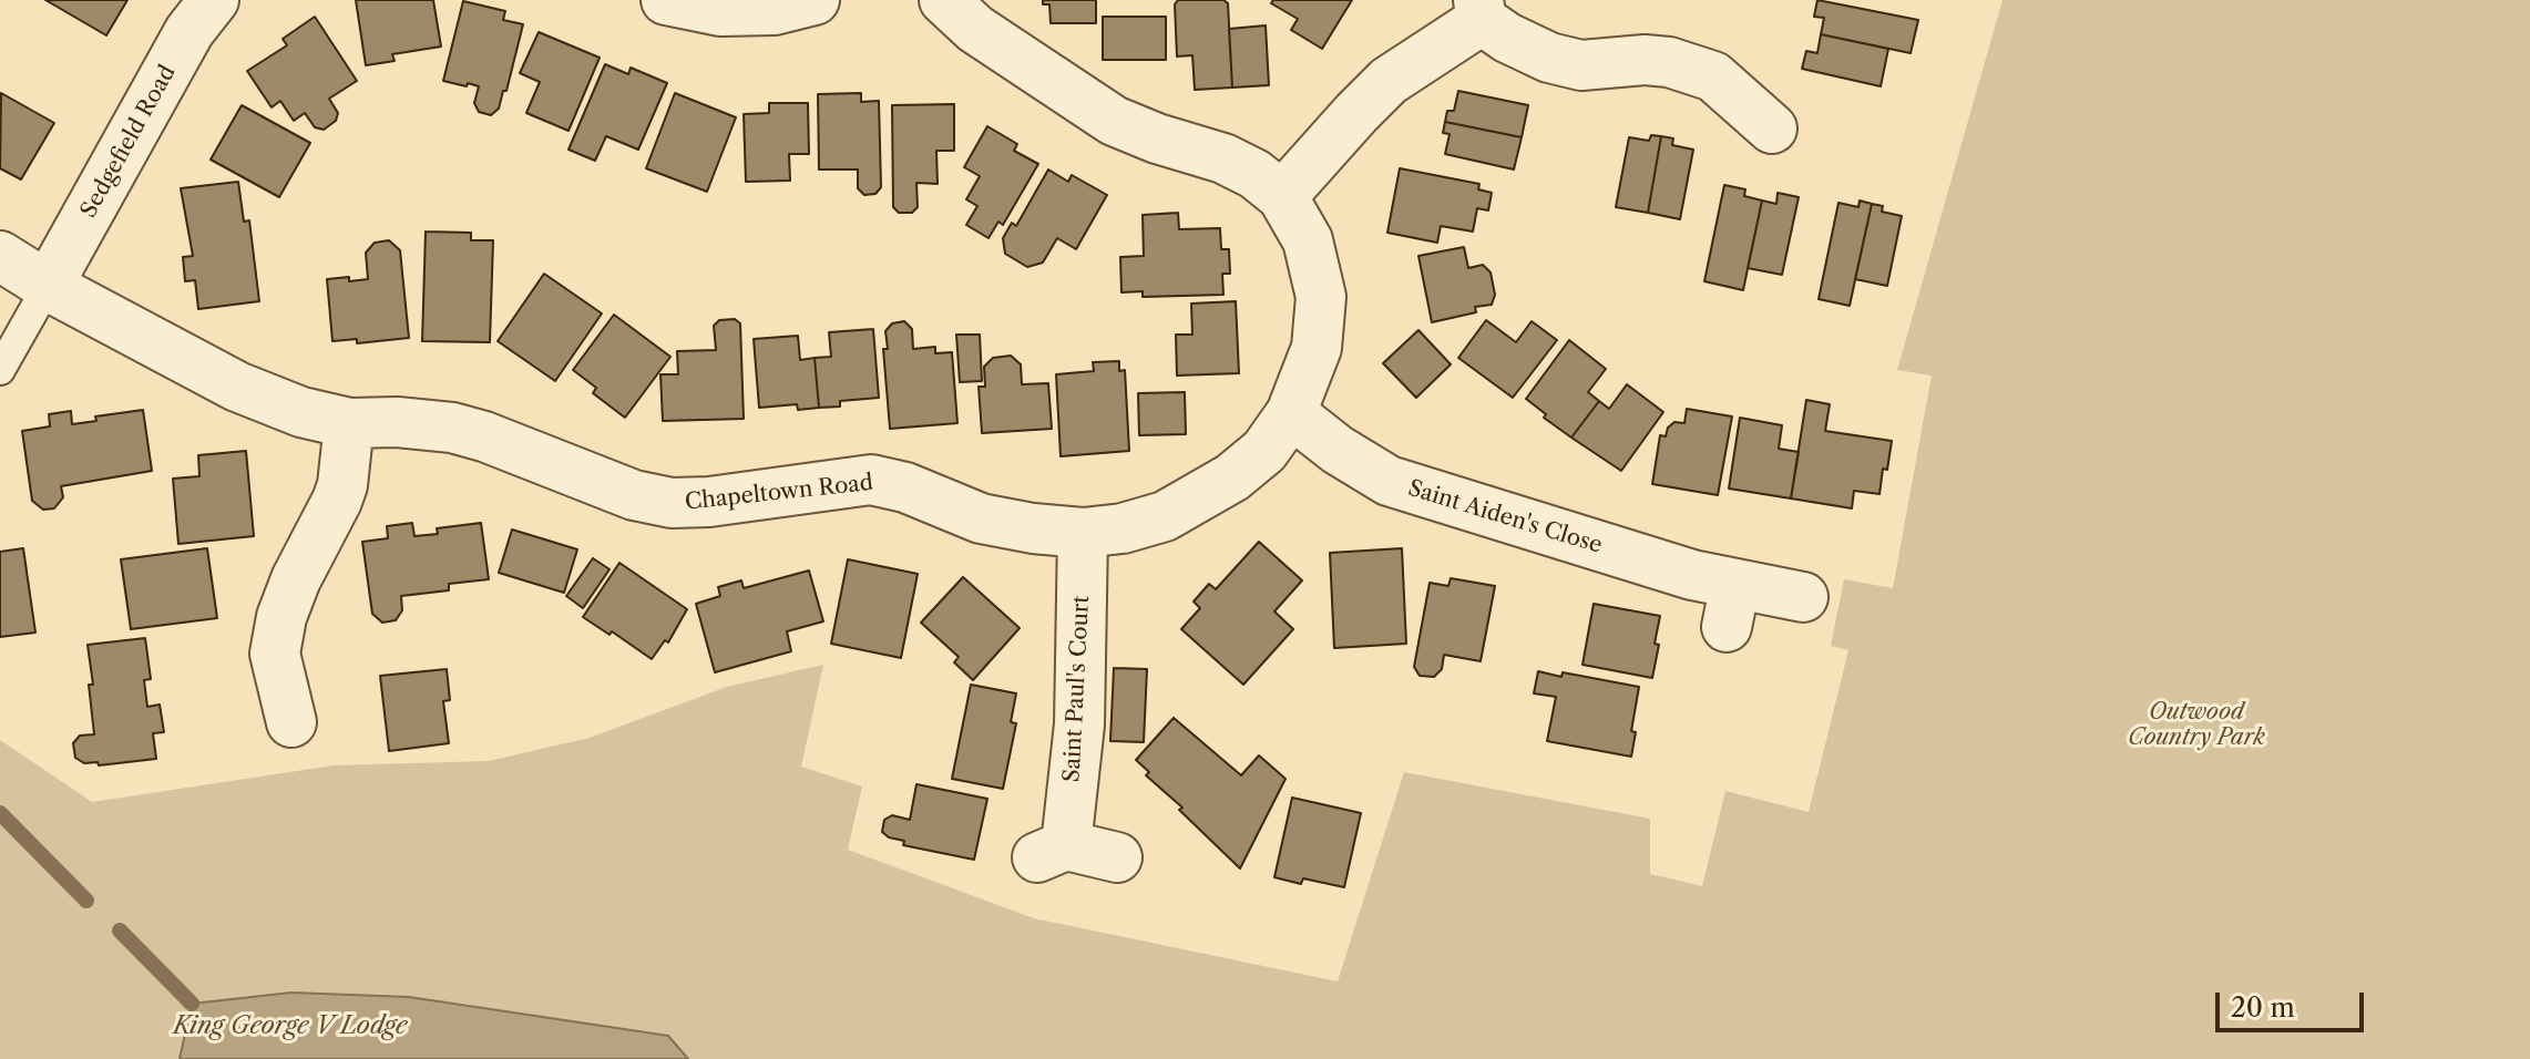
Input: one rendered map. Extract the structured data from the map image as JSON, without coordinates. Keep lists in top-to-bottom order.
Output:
{
  "streets": {
    "street": [
      "Sedgefield Road",
      "Chapeltown Road",
      "Saint Aiden's Close",
      "Saint Paul's Court"
    ]
  },
  "crossings": [
    ["Sedgefield Road", "Chapeltown Road"],
    ["Chapeltown Road", "Saint Aiden's Close"],
    ["Chapeltown Road", "Saint Paul's Court"]
  ],
  "water": ["King George V Lodge"],
  "parks": ["Outwood Country Park"],
  "scale_bar": "20 m"
}
